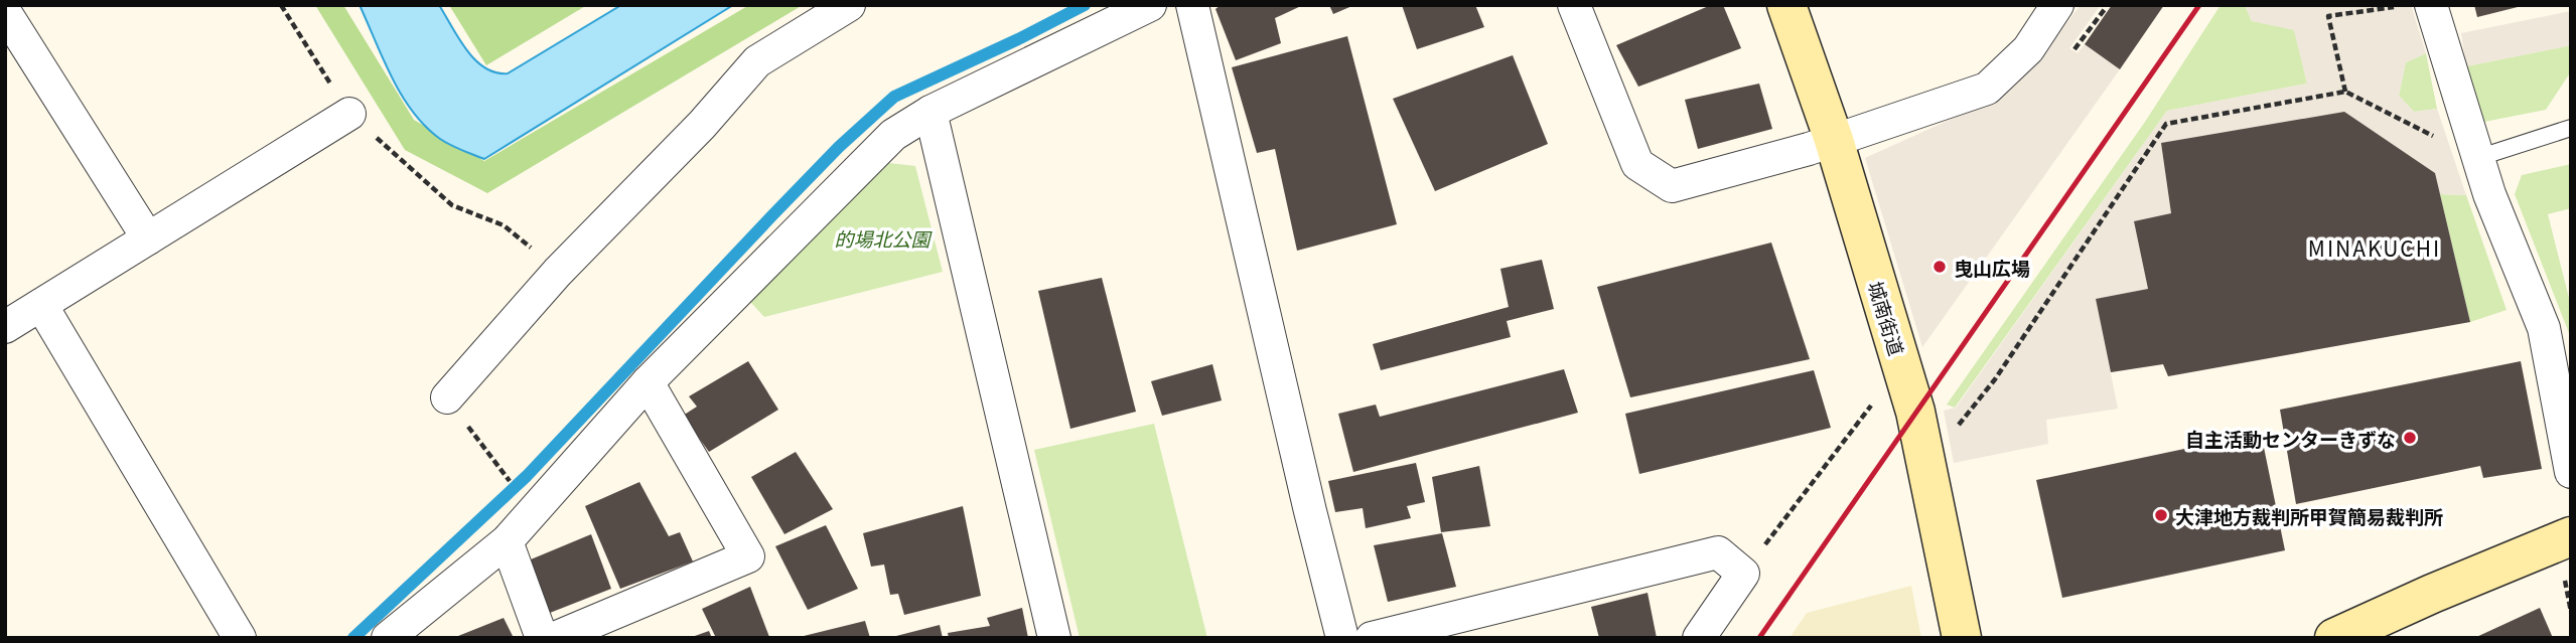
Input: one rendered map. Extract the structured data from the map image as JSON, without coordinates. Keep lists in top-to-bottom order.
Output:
{
  "streets": {
    "street": ["城南街道"]
  },
  "districts": ["MINAKUCHI"],
  "parks": ["的場北公園"],
  "places": ["曳山広場", "自主活動センターきずな", "大津地方裁判所甲賀簡易裁判所"]
}
